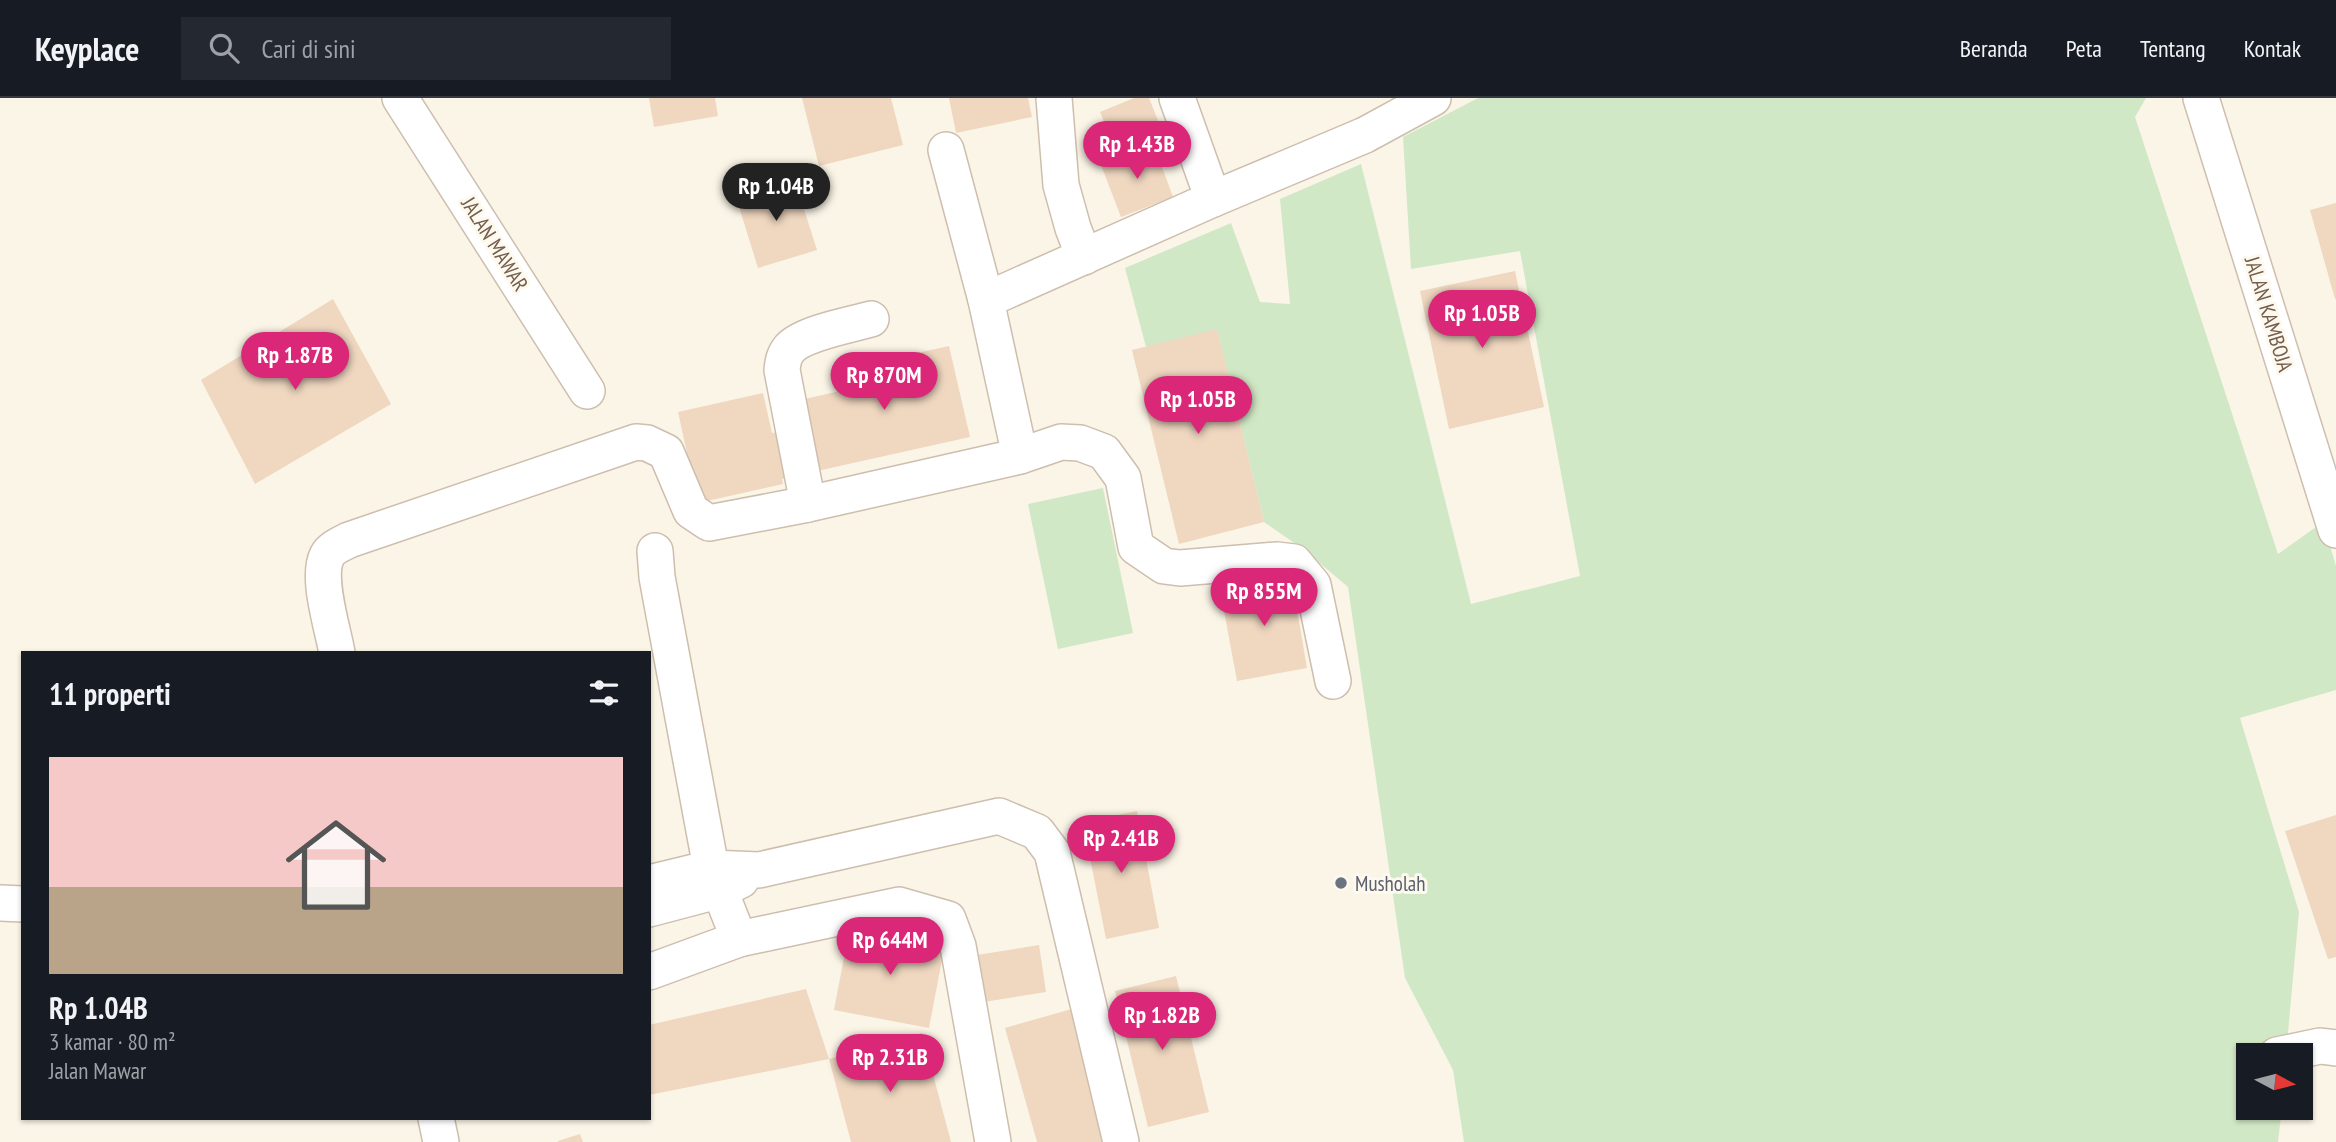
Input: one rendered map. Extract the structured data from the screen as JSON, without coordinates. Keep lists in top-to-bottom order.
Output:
{
  "streets": {
    "street": ["JALAN MAWAR", "JALAN KAMBOJA"]
  },
  "places": ["Musholah"],
  "north": "right",
  "page": {
    "header": "Keyplace",
    "search": "Cari di sini",
    "nav": [
      "Beranda",
      "Peta",
      "Tentang",
      "Kontak"
    ],
    "price": [
      "Rp 1.43B",
      "Rp 1.04B",
      "Rp 1.05B",
      "Rp 1.87B",
      "Rp 870M",
      "Rp 1.05B",
      "Rp 855M",
      "Rp 2.41B",
      "Rp 644M",
      "Rp 1.82B",
      "Rp 2.31B"
    ],
    "heading": "11 properti",
    "list": [
      {
        "name": "Rp 1.04B",
        "note": "3 kamar · 80 m² · Jalan Mawar"
      }
    ]
  }
}
